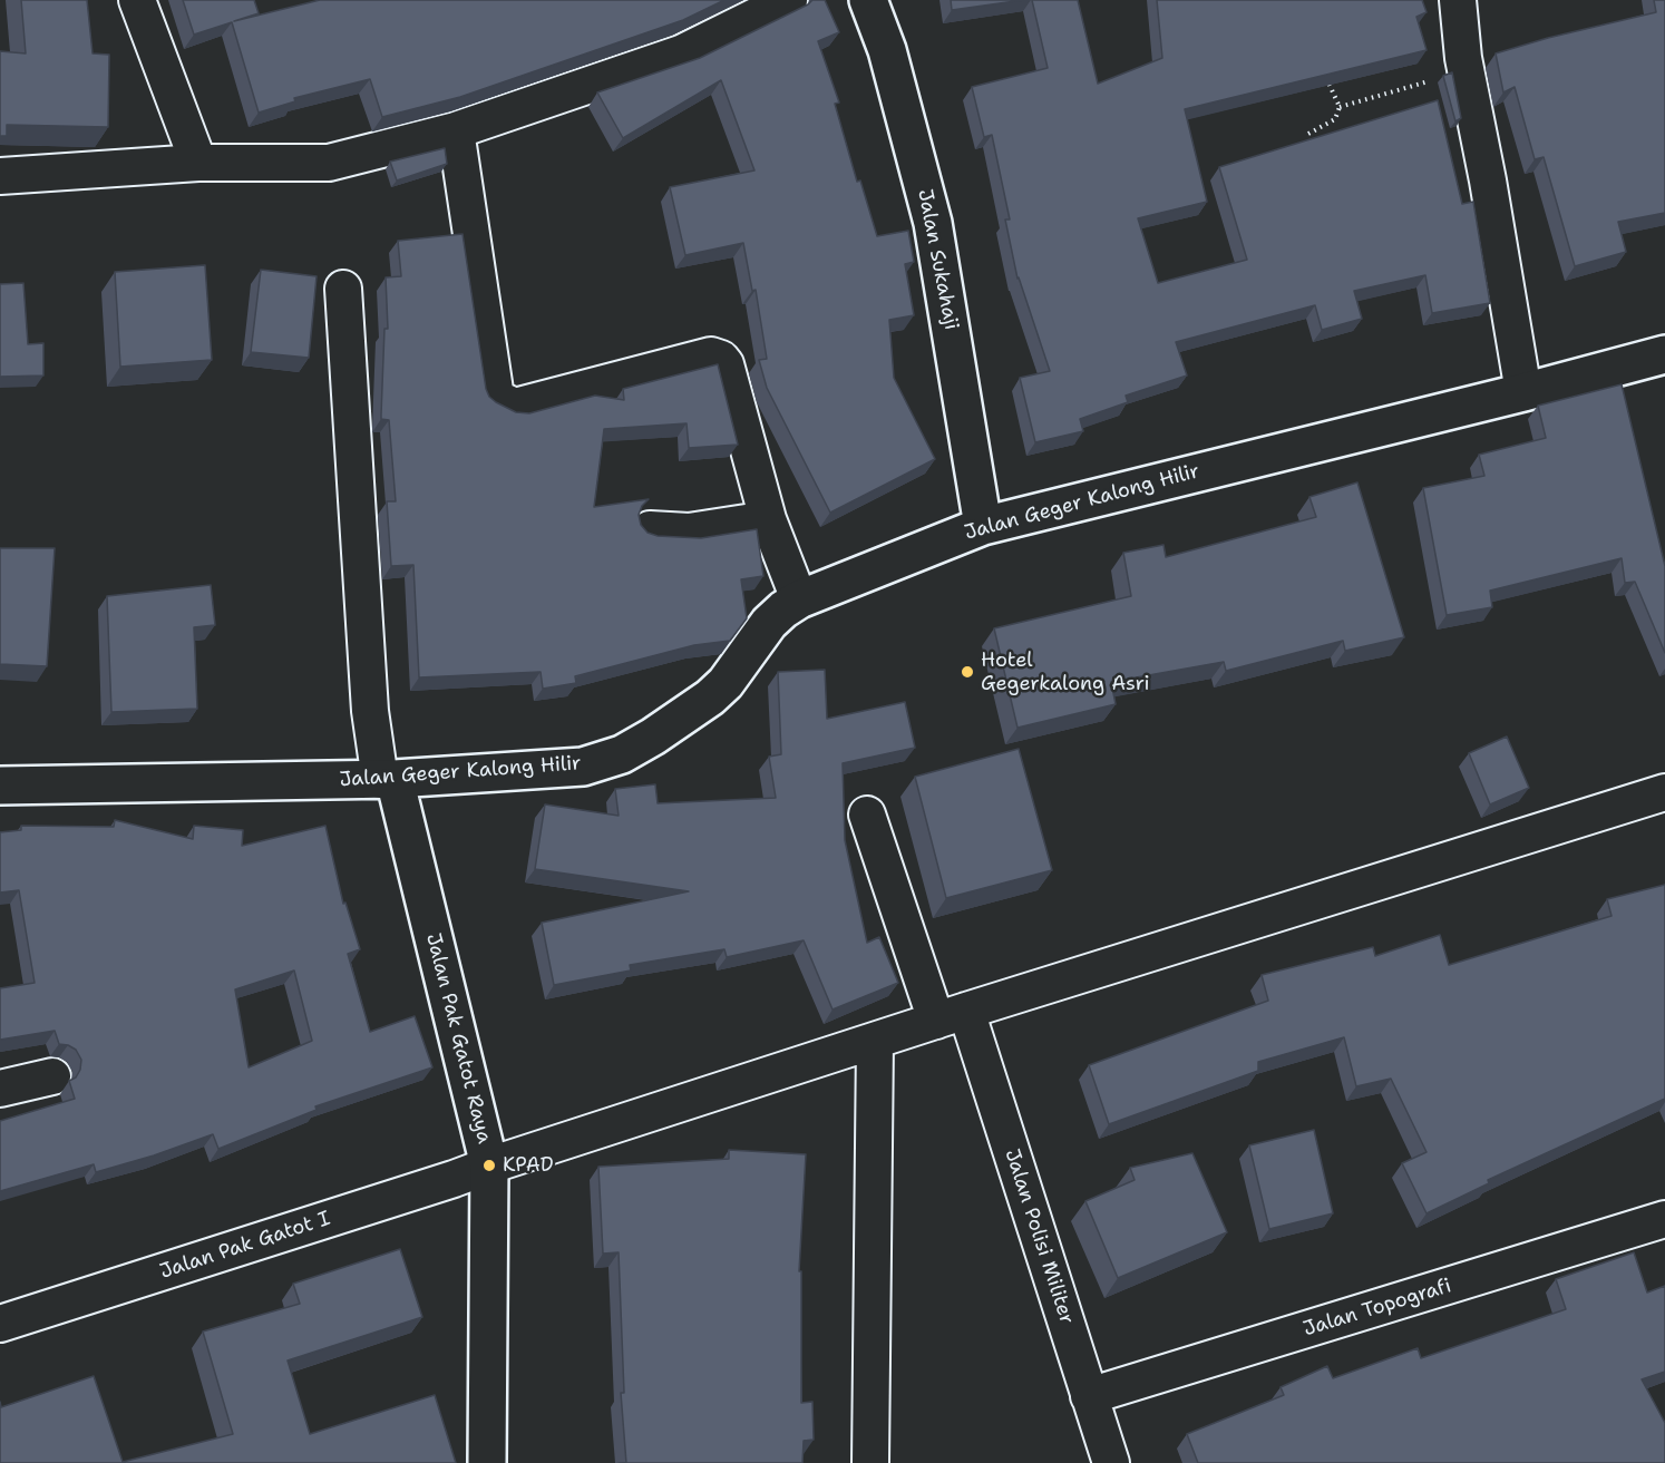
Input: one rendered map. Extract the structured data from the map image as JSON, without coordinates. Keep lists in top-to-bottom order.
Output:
{
  "streets": {
    "main road": ["Jalan Sukahaji", "Jalan Geger Kalong Hilir", "Jalan Pak Gatot Raya"],
    "street": ["Jalan Polisi Militer", "Jalan Pak Gatot I", "Jalan Topografi"]
  },
  "crossings": [
    ["Jalan Sukahaji", "Jalan Geger Kalong Hilir"],
    ["Jalan Geger Kalong Hilir", "Jalan Pak Gatot Raya"],
    ["Jalan Pak Gatot Raya", "Jalan Pak Gatot I"],
    ["Jalan Polisi Militer", "Jalan Pak Gatot I"],
    ["Jalan Polisi Militer", "Jalan Topografi"]
  ],
  "places": ["Hotel Gegerkalong Asri", "KPAD"]
}
